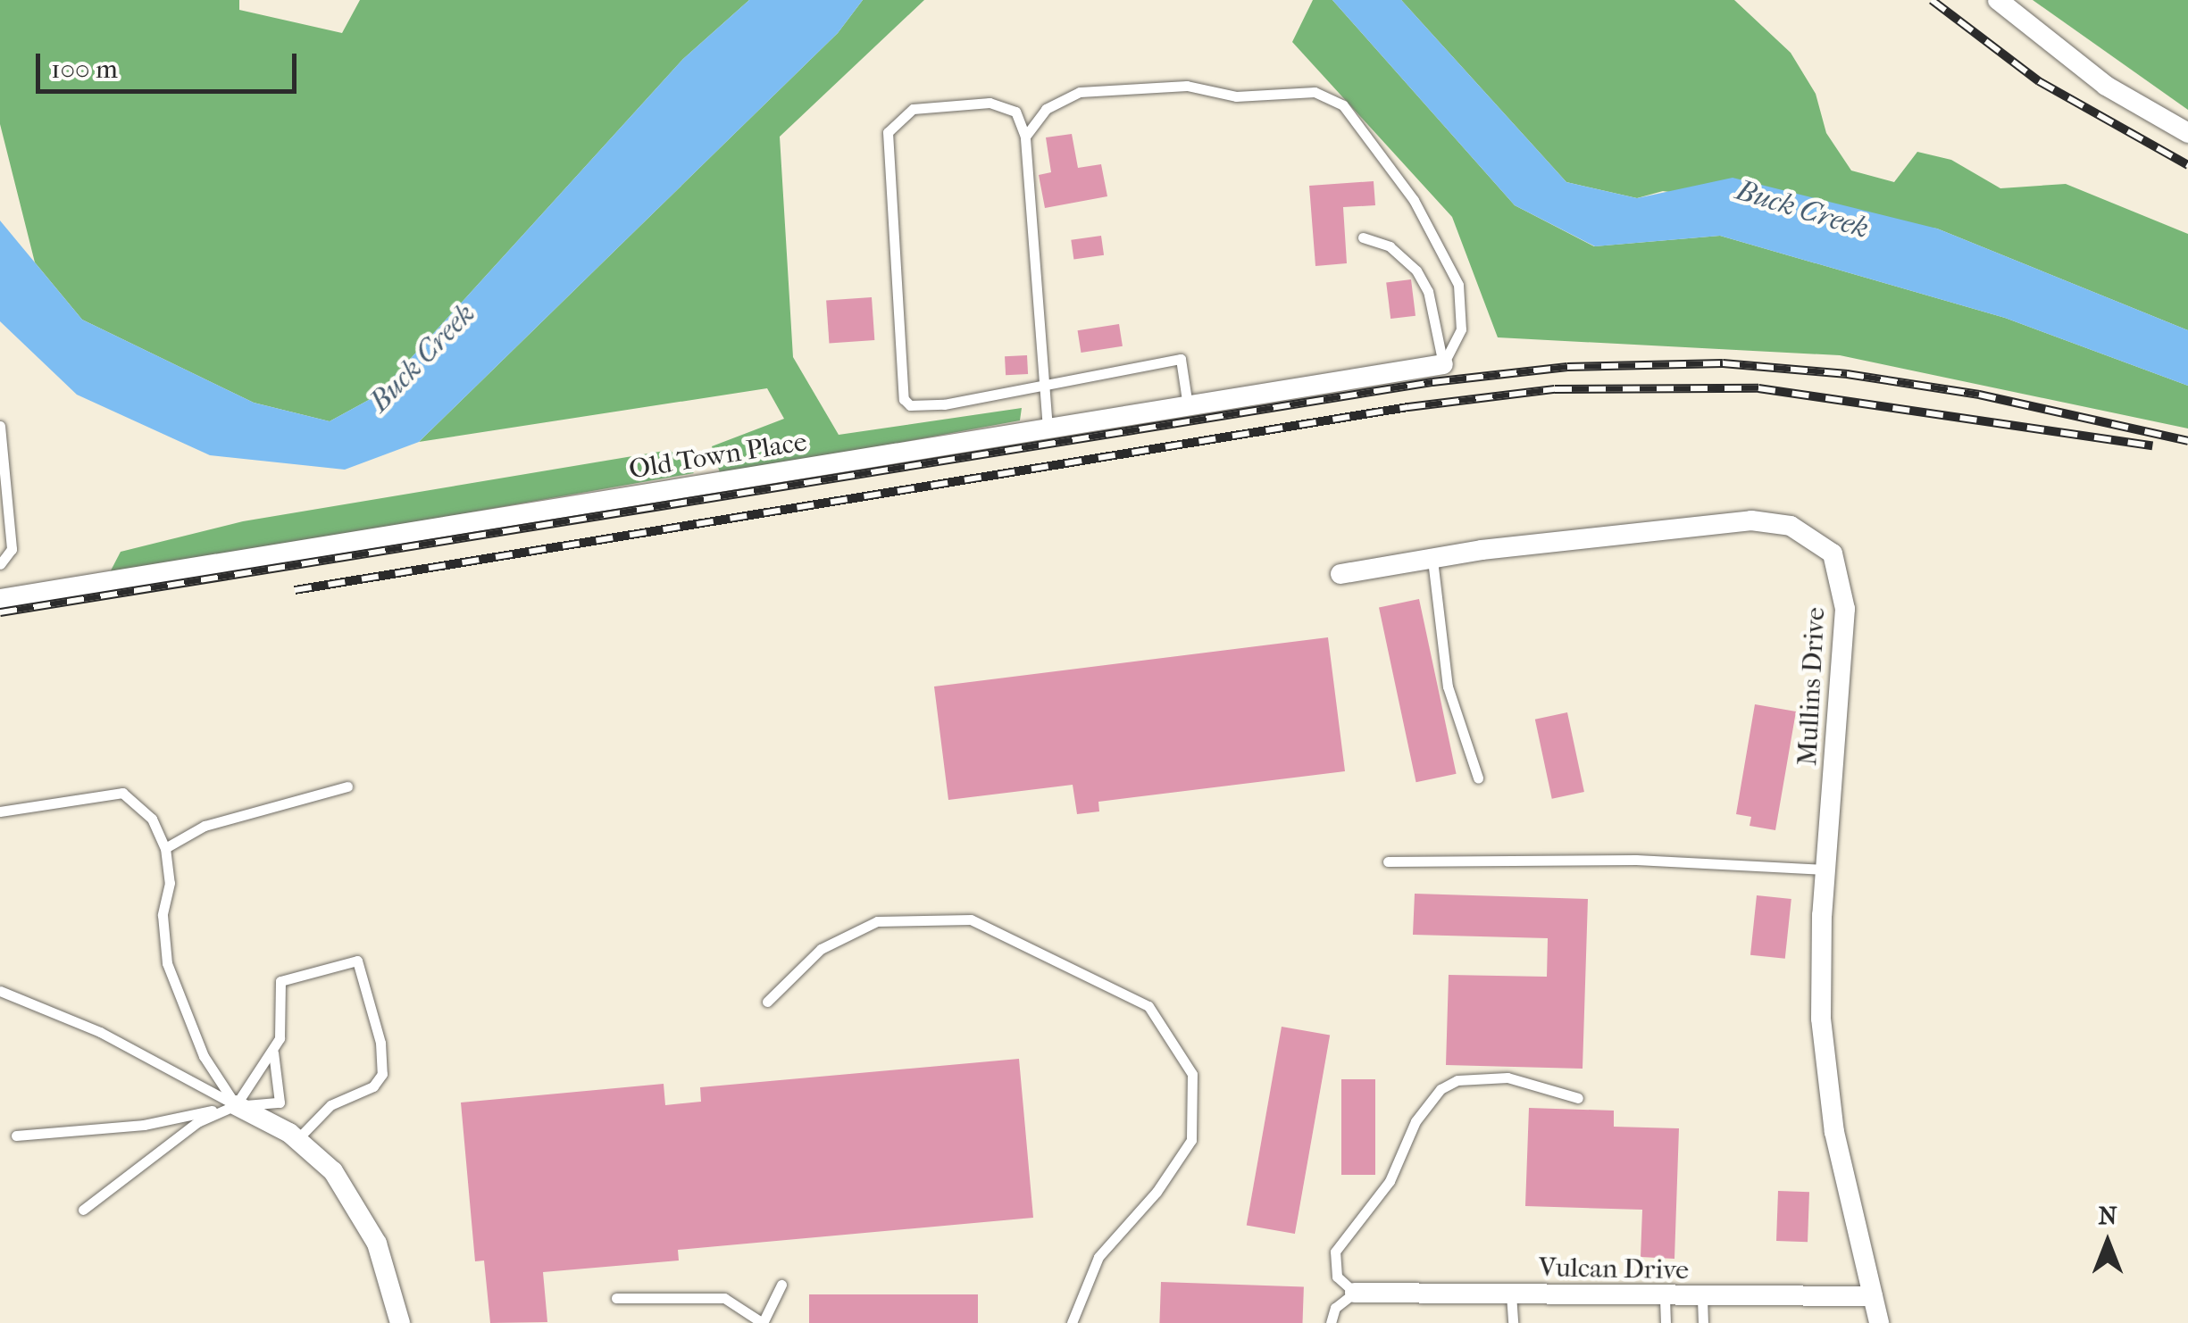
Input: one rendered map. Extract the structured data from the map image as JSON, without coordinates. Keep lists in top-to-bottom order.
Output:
{
  "streets": {
    "street": ["Old Town Place", "Mullins Drive", "Vulcan Drive"]
  },
  "crossings": [
    ["Mullins Drive", "Vulcan Drive"]
  ],
  "water": ["Buck Creek"],
  "scale_bar": "100 m",
  "north": "top"
}
